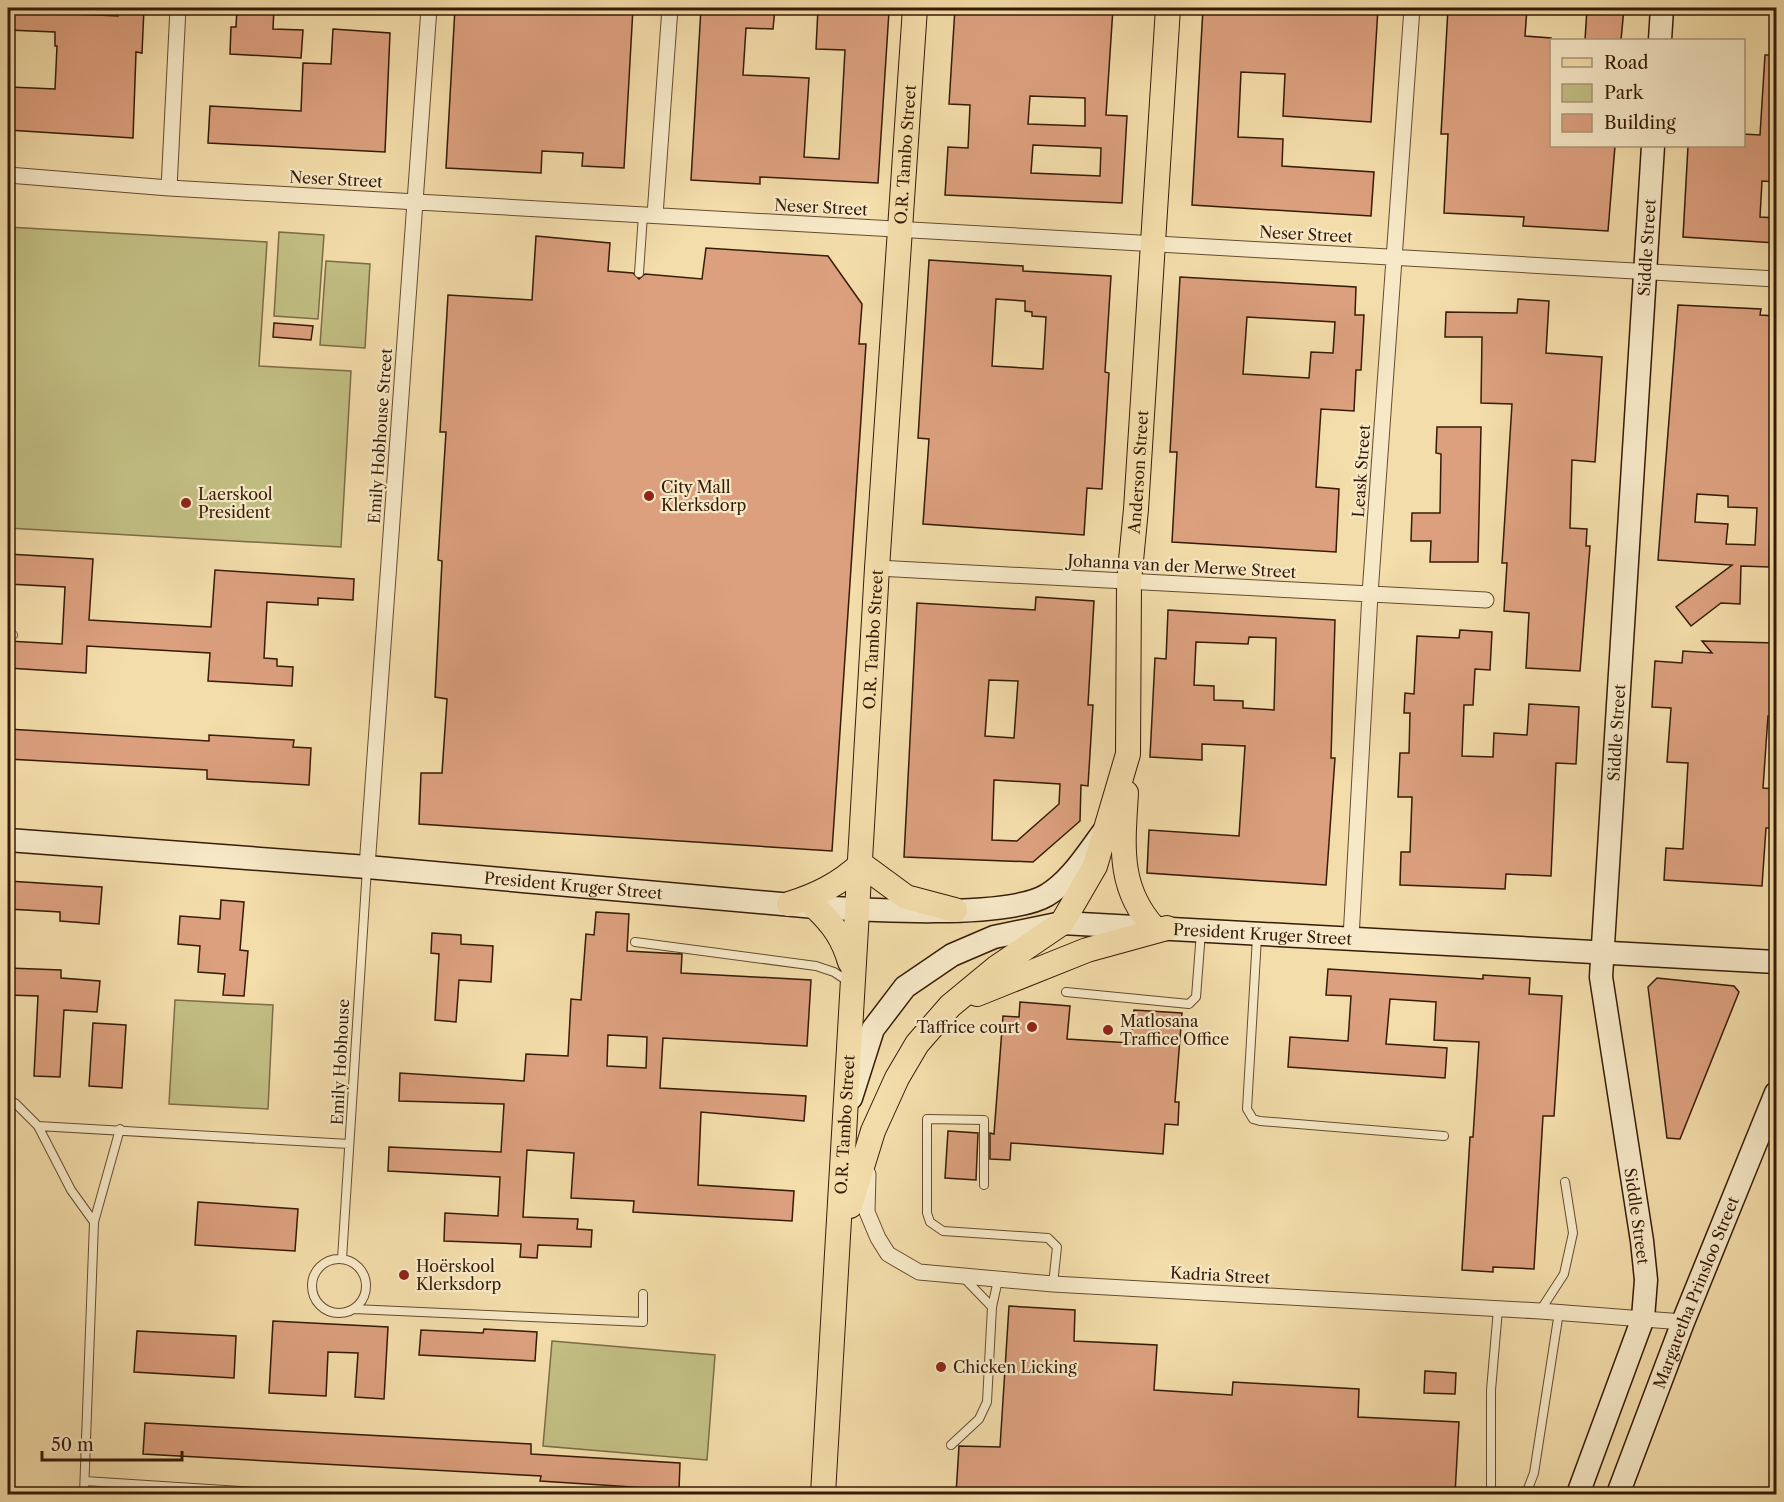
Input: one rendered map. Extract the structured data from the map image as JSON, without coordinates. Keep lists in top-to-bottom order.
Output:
{
  "streets": {
    "main road": ["O.R. Tambo Street", "Anderson Street"],
    "street": [
      "Neser Street",
      "Siddle Street",
      "Emily Hobhouse Street",
      "Leask Street",
      "Johanna van der Merwe Street",
      "President Kruger Street",
      "Kadria Street",
      "Margaretha Prinsloo Street"
    ],
    "lane": ["Emily Hobhouse"]
  },
  "crossings": [
    ["O.R. Tambo Street", "Neser Street"],
    ["O.R. Tambo Street", "Anderson Street"],
    ["O.R. Tambo Street", "Johanna van der Merwe Street"],
    ["O.R. Tambo Street", "President Kruger Street"],
    ["O.R. Tambo Street", "Kadria Street"],
    ["Neser Street", "Siddle Street"],
    ["Neser Street", "Emily Hobhouse Street"],
    ["Neser Street", "Leask Street"],
    ["Neser Street", "Anderson Street"],
    ["Siddle Street", "President Kruger Street"],
    ["Siddle Street", "Kadria Street"],
    ["Emily Hobhouse Street", "President Kruger Street"],
    ["Emily Hobhouse Street", "Emily Hobhouse"],
    ["Leask Street", "Johanna van der Merwe Street"],
    ["Leask Street", "President Kruger Street"],
    ["Anderson Street", "Johanna van der Merwe Street"],
    ["Anderson Street", "President Kruger Street"],
    ["President Kruger Street", "Emily Hobhouse"],
    ["Kadria Street", "Margaretha Prinsloo Street"]
  ],
  "places": [
    "City Mall Klerksdorp",
    "Laerskool President",
    "Taffrice court",
    "Matlosana Traffice Office",
    "Hoërskool Klerksdorp",
    "Chicken Licking"
  ],
  "legend": ["Road", "Park", "Building"],
  "scale_bar": "50 m"
}
